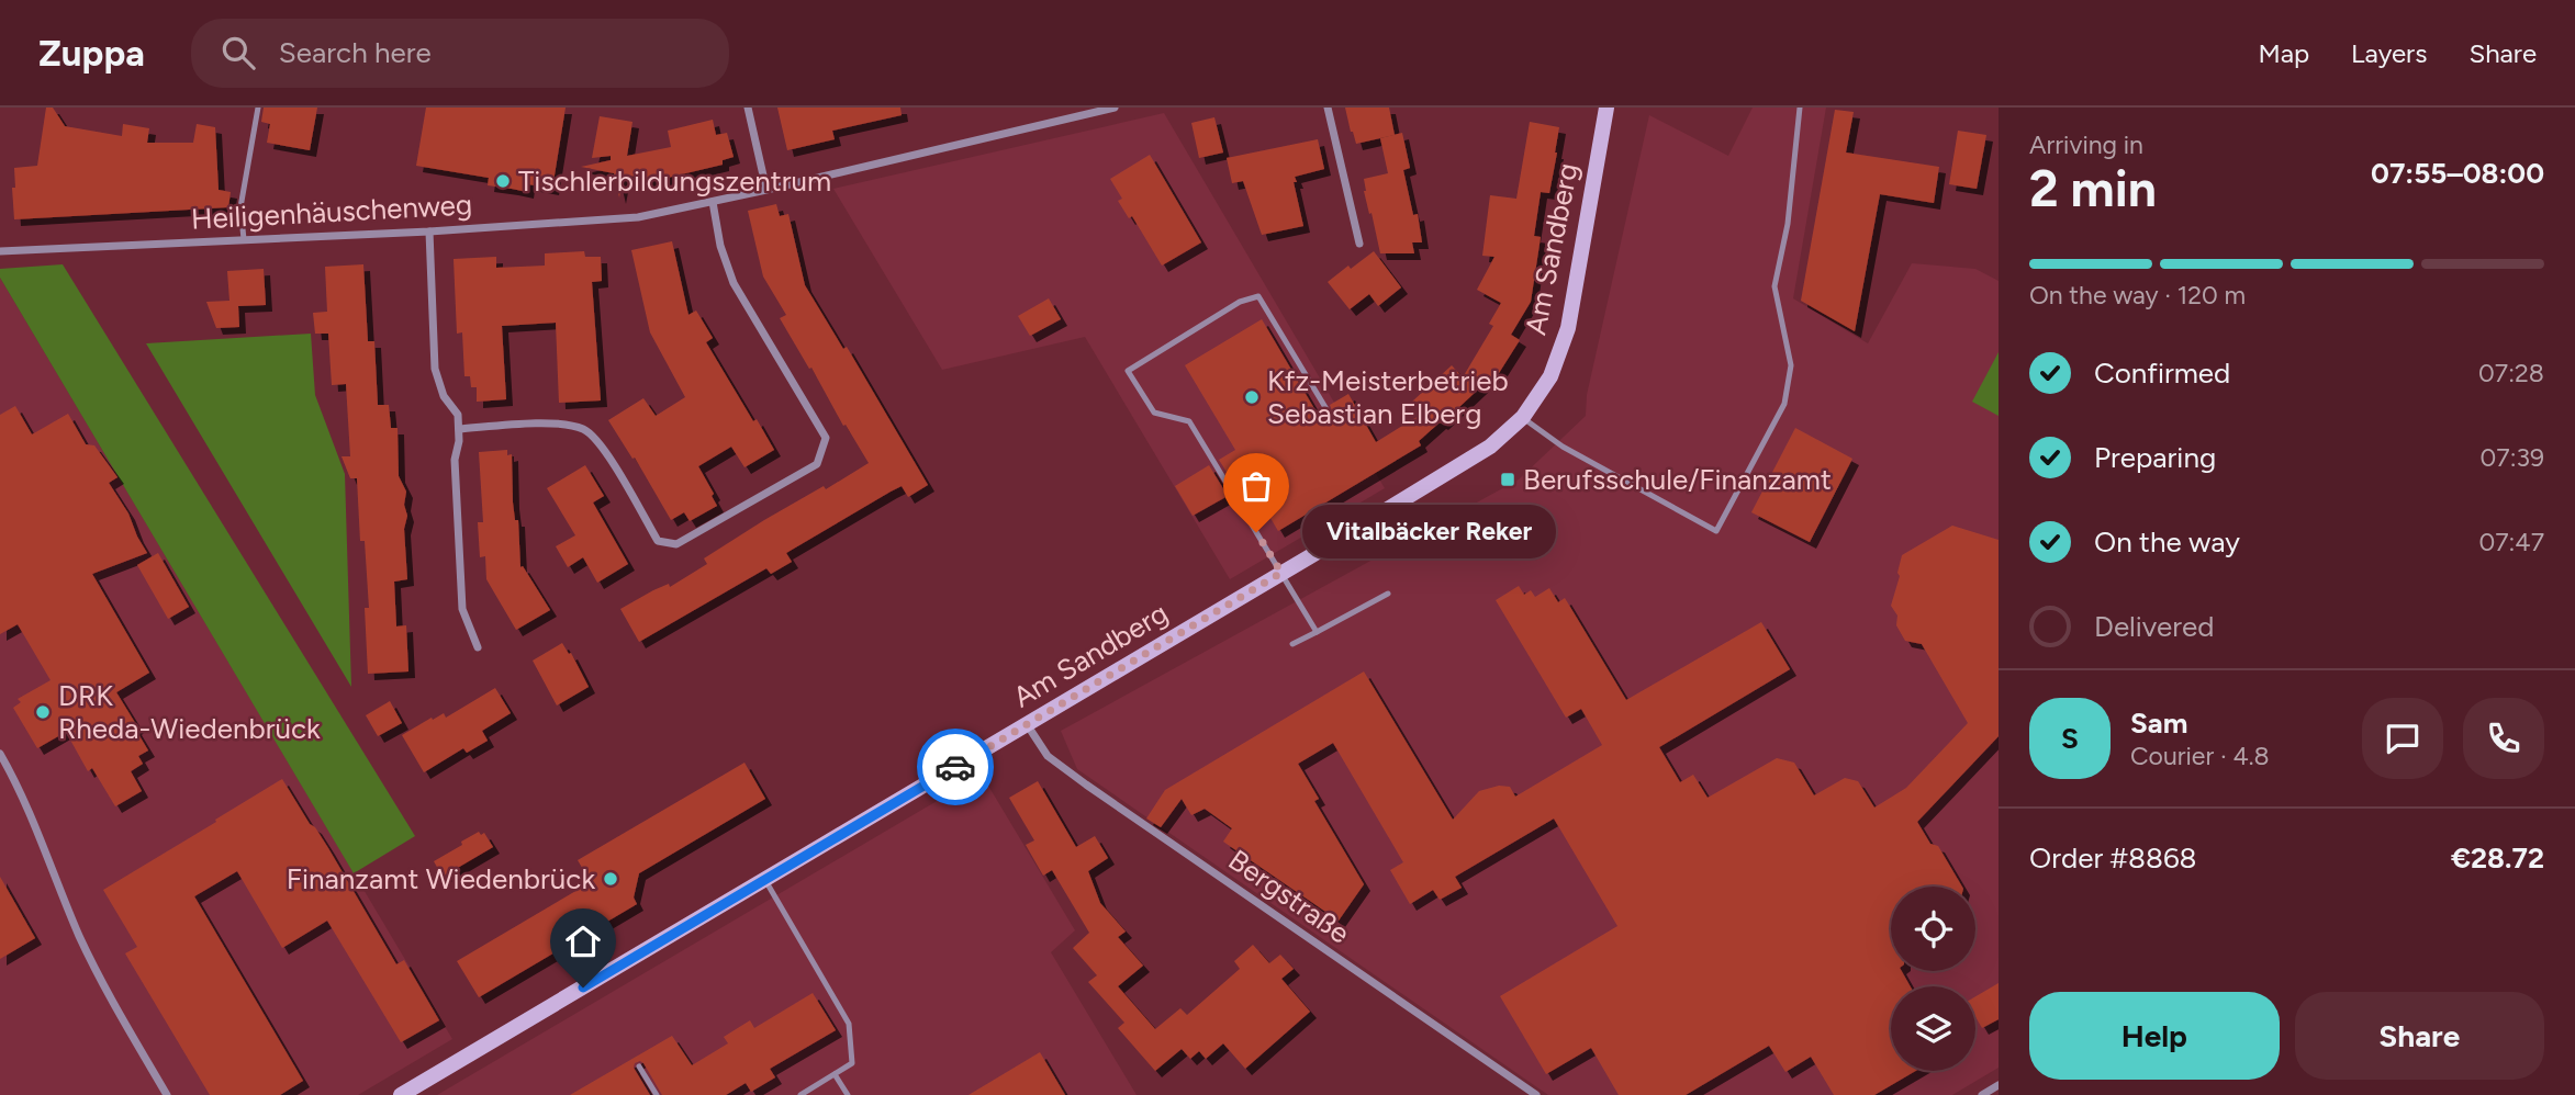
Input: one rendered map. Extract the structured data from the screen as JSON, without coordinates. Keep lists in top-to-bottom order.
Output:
{
  "streets": {
    "main road": ["Am Sandberg"],
    "street": ["Heiligenhäuschenweg", "Bergstraße"]
  },
  "crossings": [
    ["Am Sandberg", "Bergstraße"]
  ],
  "places": {
    "other": [
      "Tischlerbildungszentrum",
      "Kfz-Meisterbetrieb Sebastian Elberg",
      "Vitalbäcker Reker",
      "DRK Rheda-Wiedenbrück",
      "Finanzamt Wiedenbrück"
    ],
    "transit": ["Berufsschule/Finanzamt"]
  },
  "page": {
    "header": "Zuppa",
    "search": "Search here",
    "nav": ["Map", "Layers", "Share"],
    "heading": ["2 min", "Arriving in", "07:55–08:00"],
    "panel": [
      "Sam",
      "Courier · 4.8",
      "Order #8868",
      "€28.72"
    ],
    "bar": "On the way · 120 m",
    "list": [
      ["Confirmed", "07:28"],
      ["Preparing", "07:39"],
      ["On the way", "07:47"],
      "Delivered"
    ],
    "bubble": "Vitalbäcker Reker",
    "round": "S",
    "buttons": ["Help", "Share"]
  }
}
